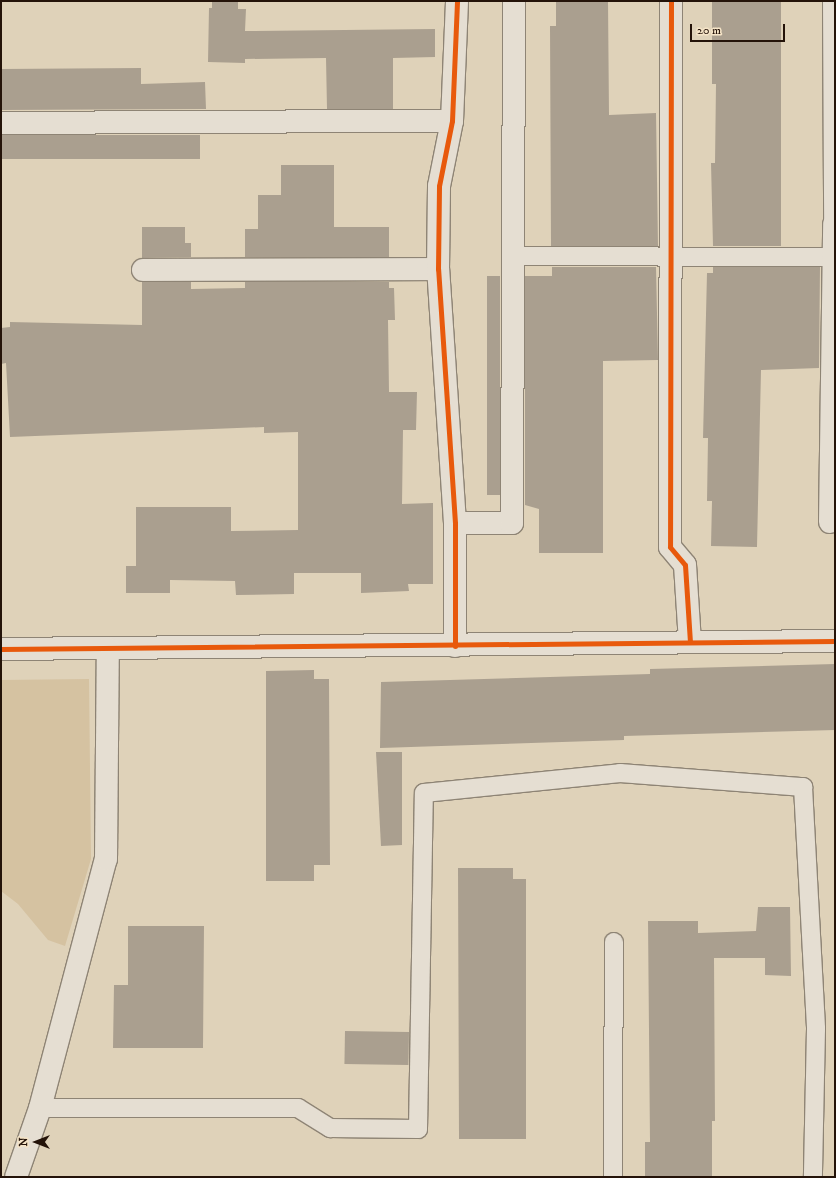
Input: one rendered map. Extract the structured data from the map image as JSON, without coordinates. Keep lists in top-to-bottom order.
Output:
{
  "scale_bar": "20 m",
  "north": "left"
}
